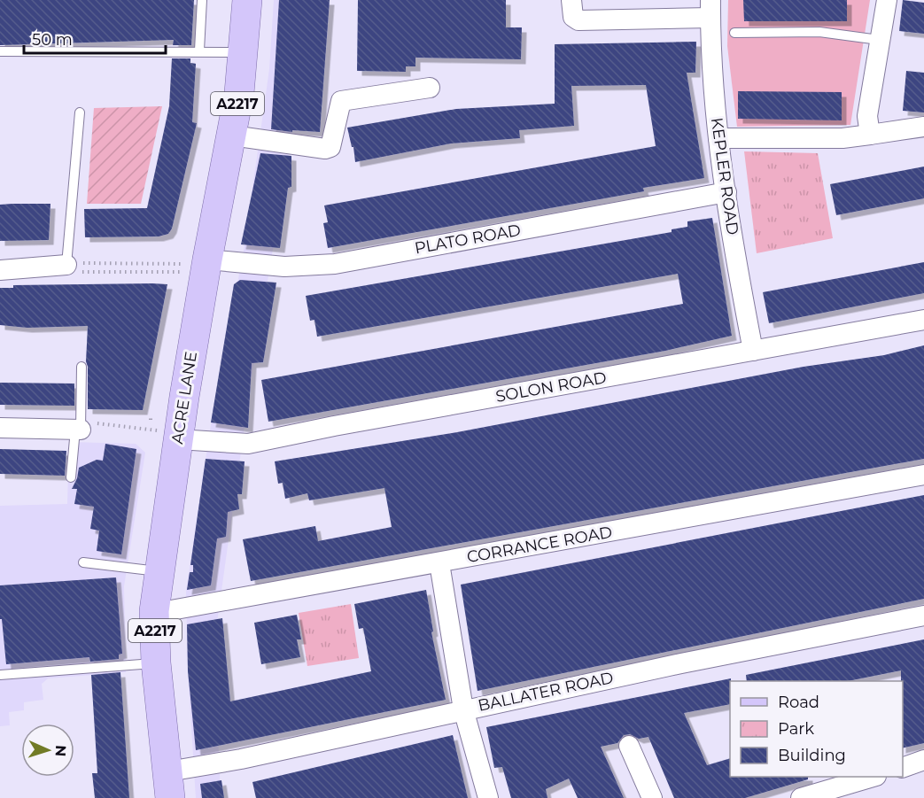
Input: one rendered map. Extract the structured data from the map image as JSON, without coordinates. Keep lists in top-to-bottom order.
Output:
{
  "streets": {
    "main road": ["A2217", "ACRE LANE"],
    "street": [
      "KEPLER ROAD",
      "PLATO ROAD",
      "SOLON ROAD",
      "CORRANCE ROAD",
      "BALLATER ROAD"
    ]
  },
  "crossings": [
    ["KEPLER ROAD", "PLATO ROAD"],
    ["KEPLER ROAD", "SOLON ROAD"],
    ["PLATO ROAD", "ACRE LANE"],
    ["SOLON ROAD", "ACRE LANE"],
    ["ACRE LANE", "CORRANCE ROAD"],
    ["ACRE LANE", "BALLATER ROAD"]
  ],
  "legend": ["Road", "Park", "Building"],
  "scale_bar": "50 m",
  "north": "right"
}
